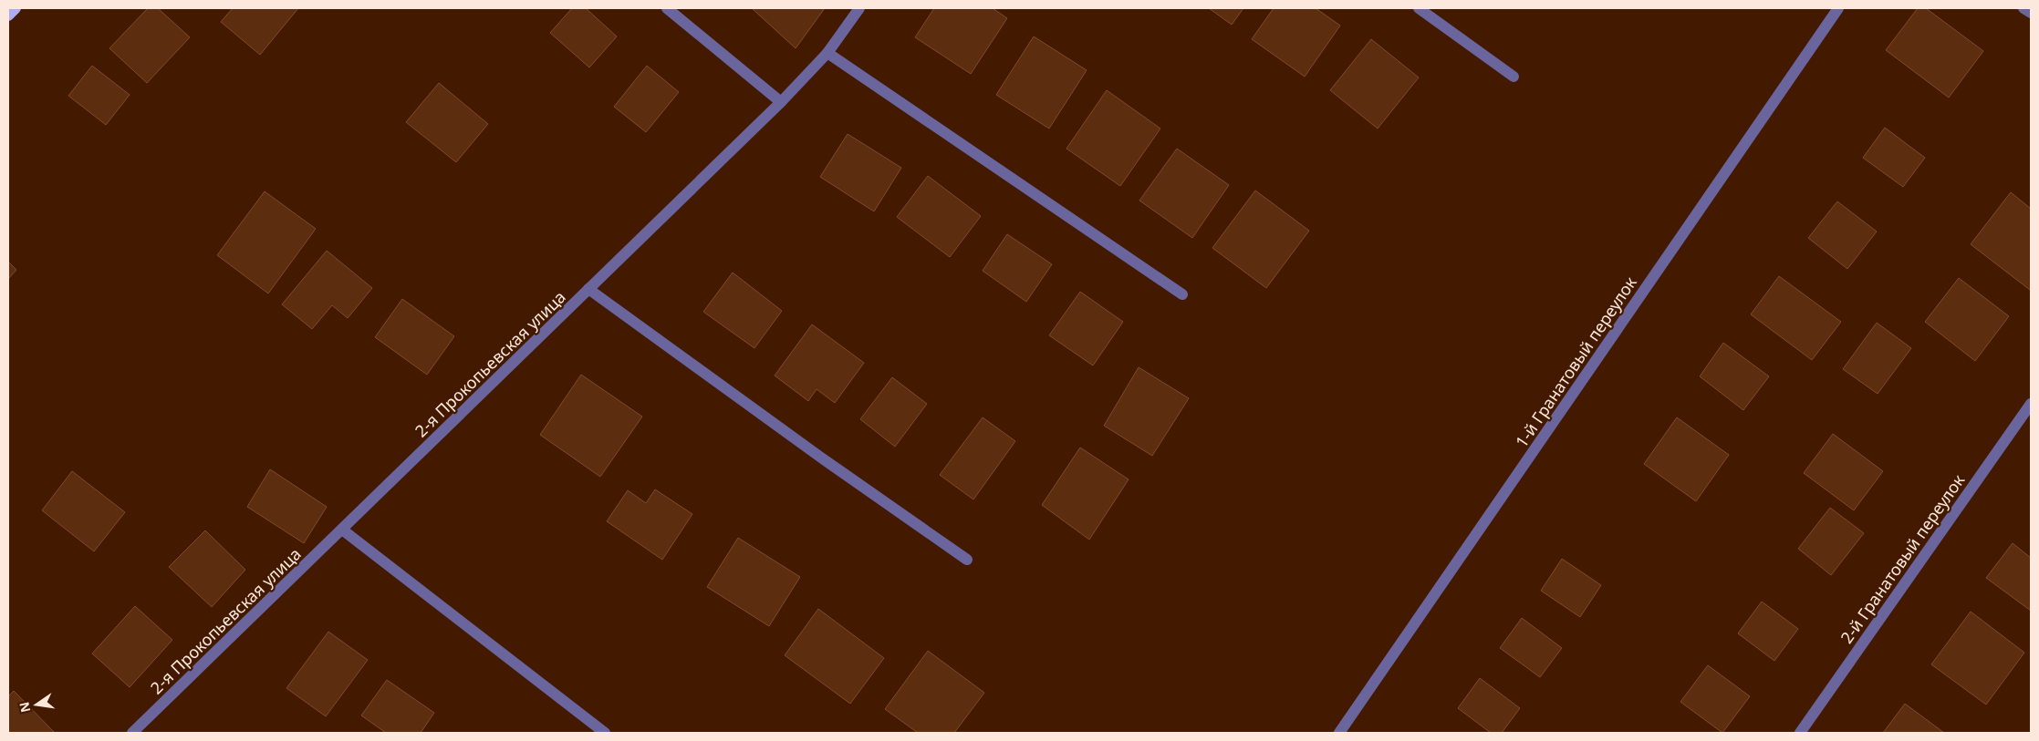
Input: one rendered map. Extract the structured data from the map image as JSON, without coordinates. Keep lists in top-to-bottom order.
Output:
{
  "streets": {
    "street": ["1-й Гранатовый переулок", "2-я Прокопьевская улица", "2-й Гранатовый переулок"]
  },
  "north": "left"
}
